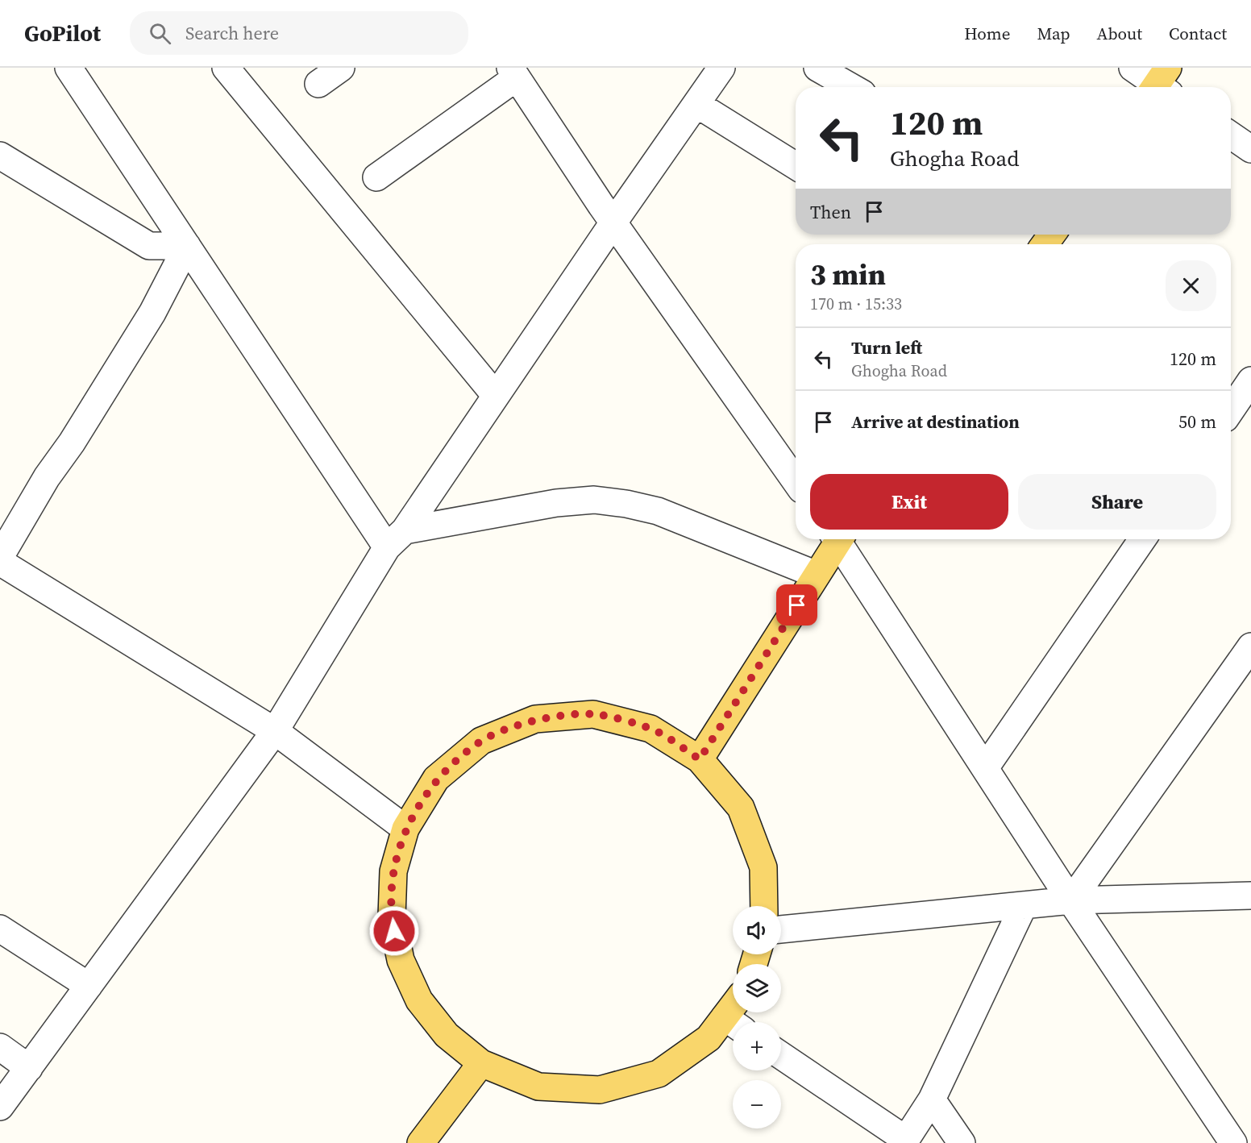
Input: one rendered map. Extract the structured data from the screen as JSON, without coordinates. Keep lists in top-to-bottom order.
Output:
{
  "page": {
    "header": "GoPilot",
    "search": "Search here",
    "nav": [
      "Home",
      "Map",
      "About",
      "Contact"
    ],
    "turn": ["120 m", "Ghogha Road"],
    "then": "Then",
    "heading": ["3 min", "170 m · 15:33"],
    "list": [
      {
        "name": "Turn left",
        "note": "Ghogha Road",
        "value": "120 m"
      },
      {
        "name": "Arrive at destination",
        "value": "50 m"
      }
    ],
    "buttons": ["Exit", "Share"],
    "map_buttons": ["+", "−"]
  }
}
